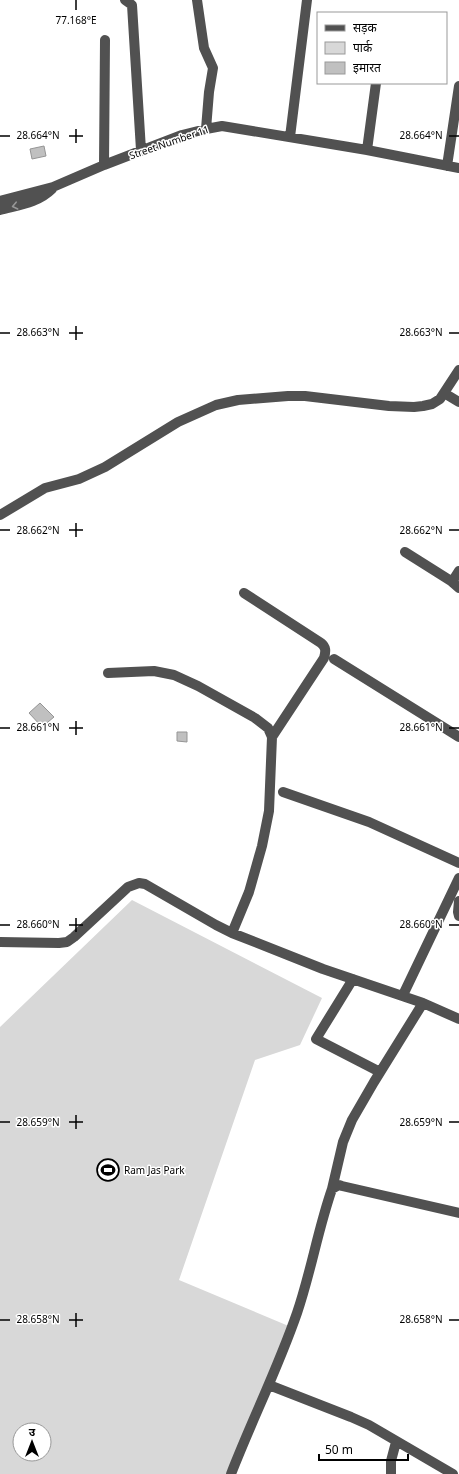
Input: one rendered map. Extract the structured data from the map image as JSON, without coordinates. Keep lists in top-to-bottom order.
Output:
{
  "streets": {
    "street": ["Street Number 11"]
  },
  "places": {
    "sports": ["Ram Jas Park"]
  },
  "legend": ["सड़क", "पार्क", "इमारत"],
  "scale_bar": "50 m",
  "north": "top",
  "coordinates": [
    "77.168°E",
    "28.664°N",
    "28.663°N",
    "28.662°N",
    "28.661°N",
    "28.660°N",
    "28.659°N",
    "28.658°N"
  ]
}
